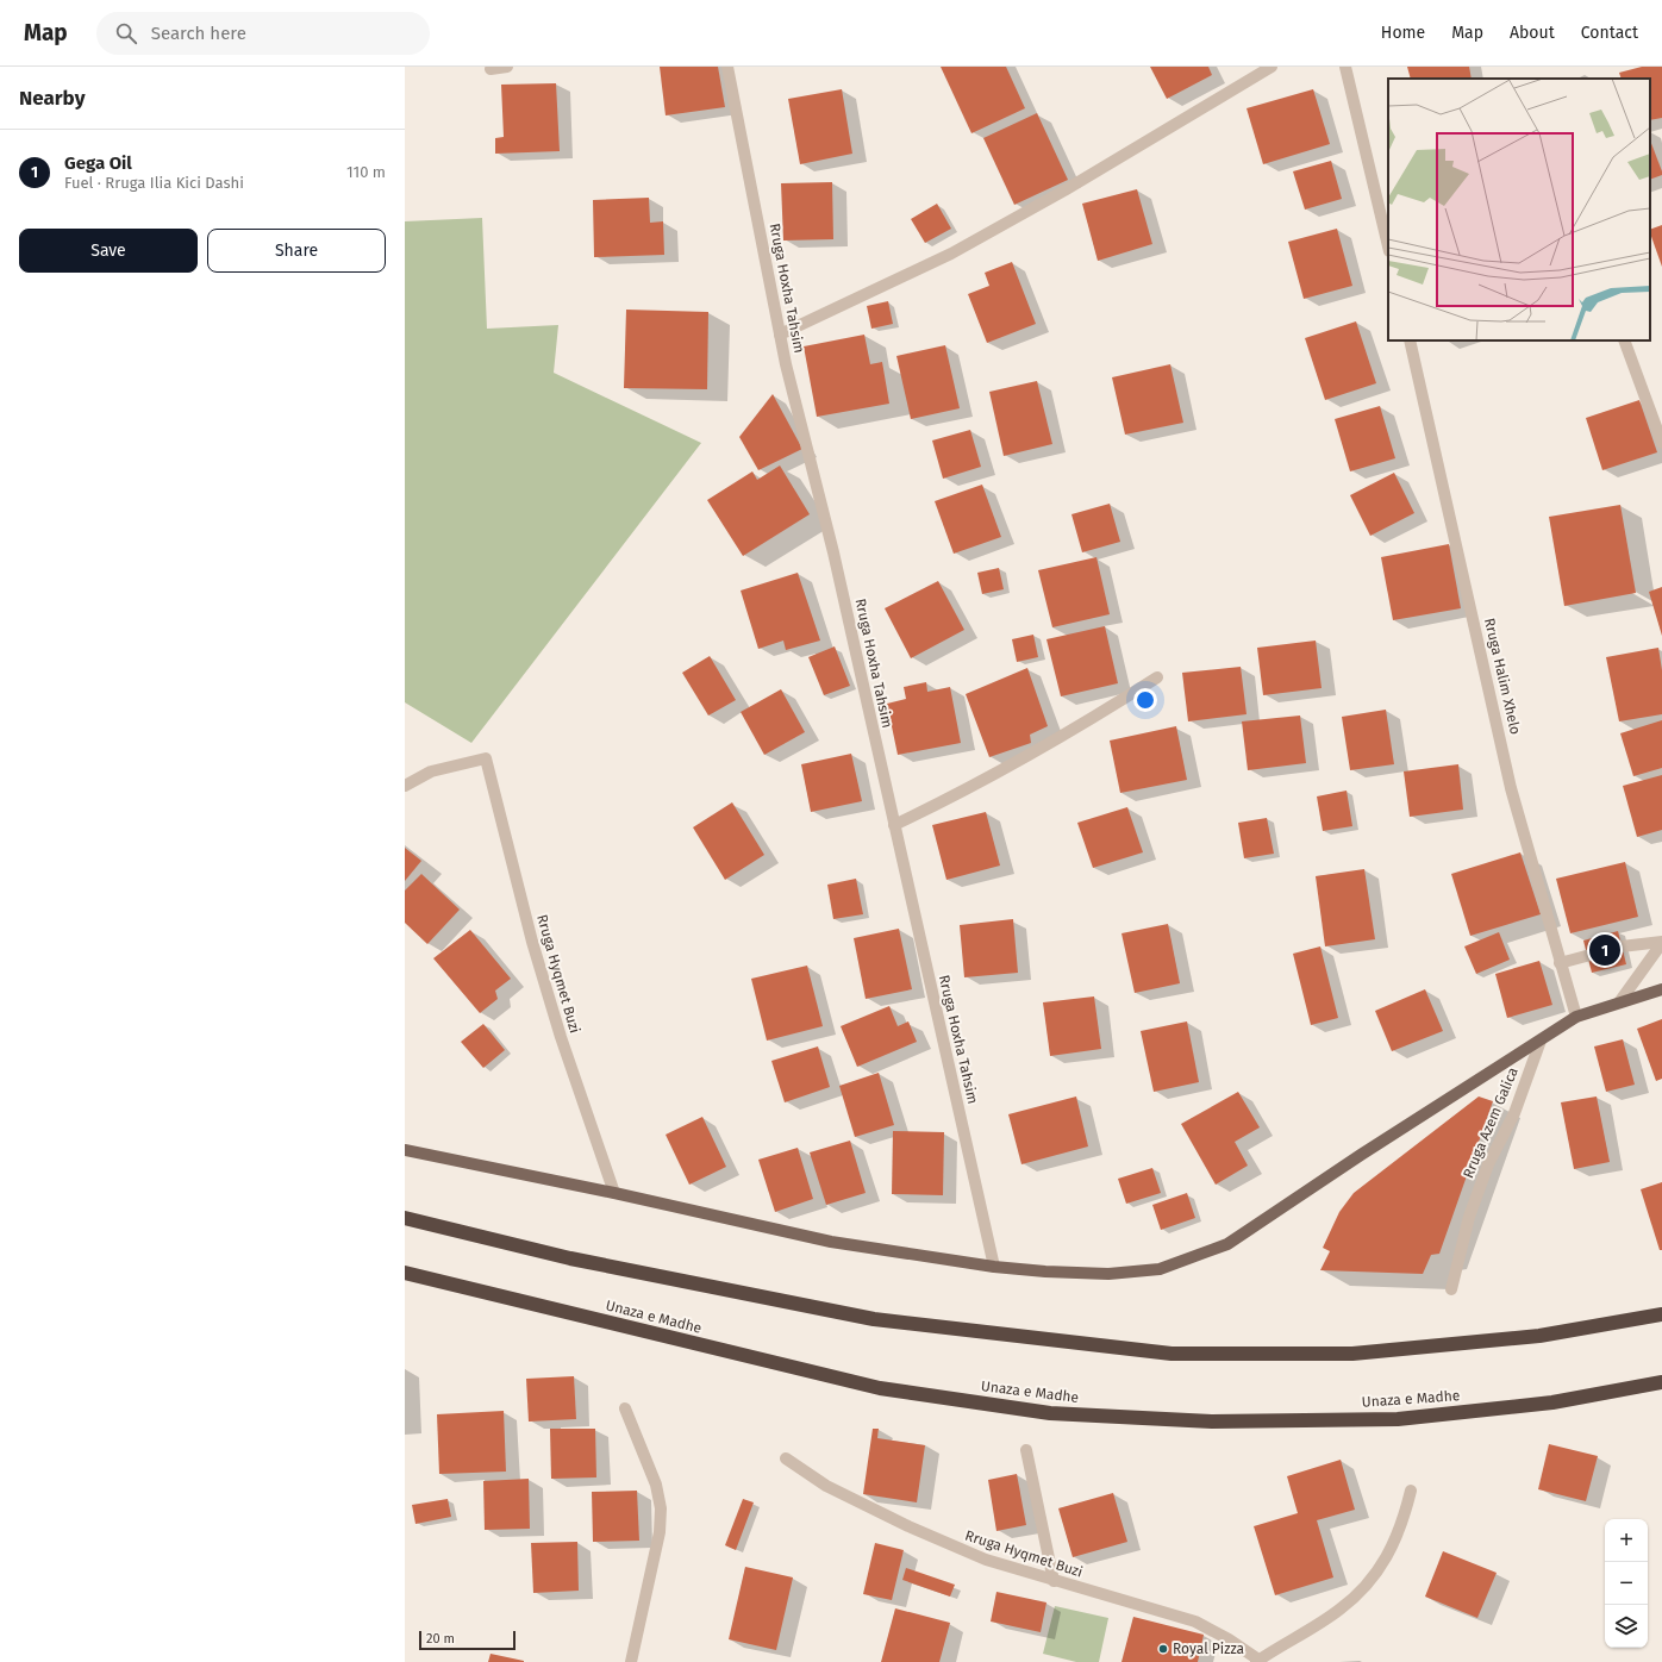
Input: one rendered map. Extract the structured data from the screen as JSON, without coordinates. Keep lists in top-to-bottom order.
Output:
{
  "streets": {
    "highway": ["Unaza e Madhe"],
    "street": [
      "Rruga Hoxha Tahsim",
      "Rruga Halim Xhelo",
      "Rruga Hyqmet Buzi",
      "Rruga Azem Galica"
    ]
  },
  "places": ["Royal Pizza"],
  "scale_bar": "20 m",
  "page": {
    "header": "Map",
    "search": "Search here",
    "nav": [
      "Home",
      "Map",
      "About",
      "Contact"
    ],
    "heading": "Nearby",
    "list": [
      {
        "mark": "1",
        "name": "Gega Oil",
        "note": "Fuel · Rruga Ilia Kici Dashi",
        "value": "110 m"
      }
    ],
    "buttons": ["Save", "Share"],
    "pins": "1",
    "map_buttons": ["+", "−"],
    "scale": "20 m"
  }
}
